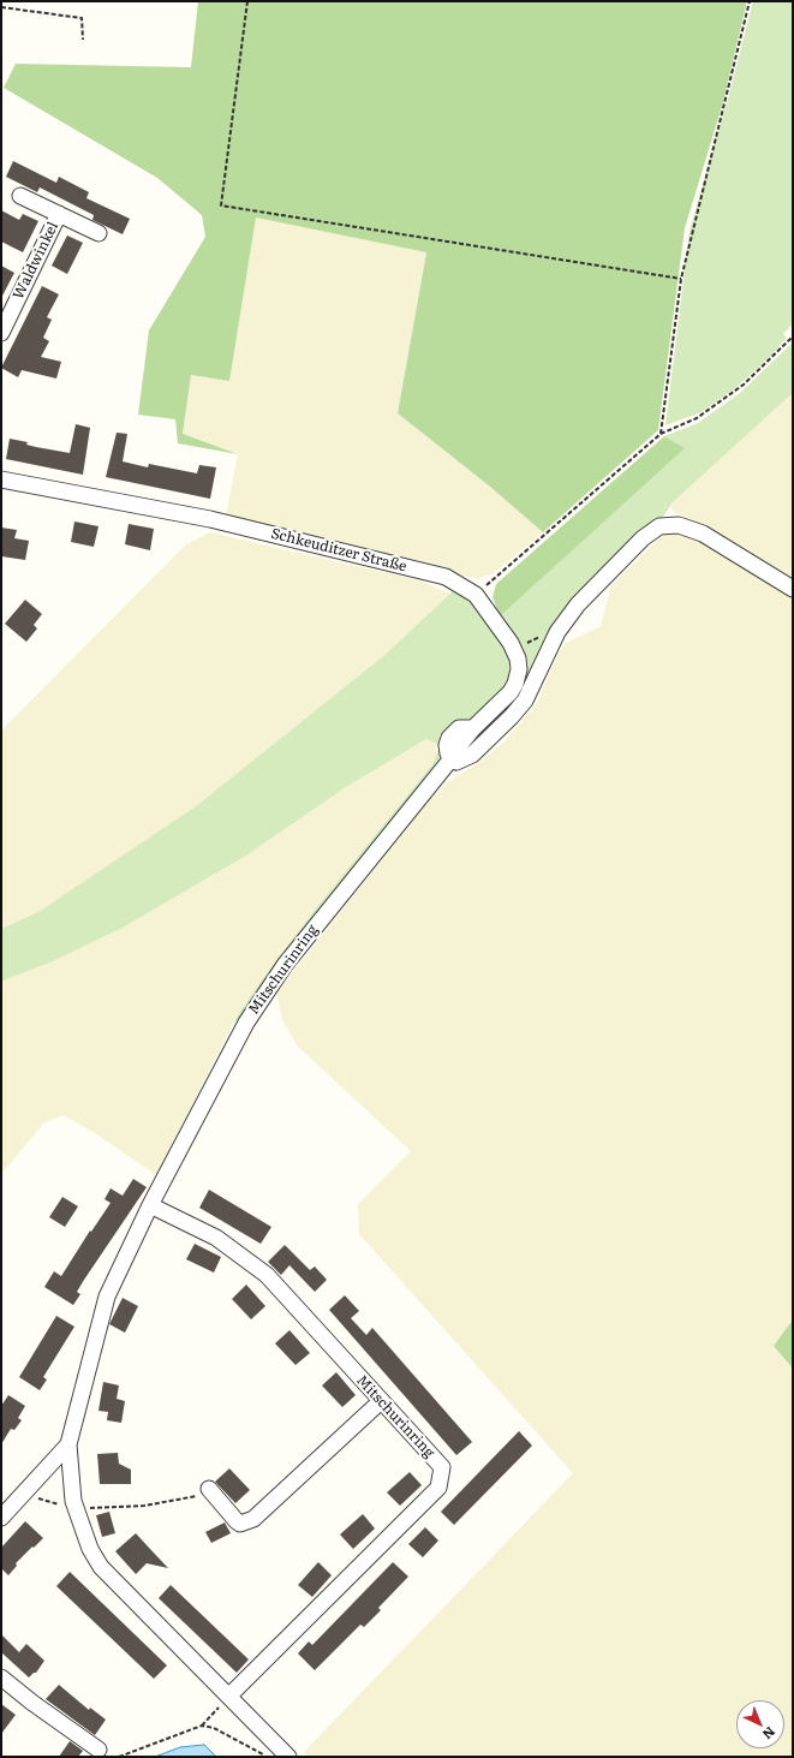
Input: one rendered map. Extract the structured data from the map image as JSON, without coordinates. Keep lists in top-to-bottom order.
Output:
{
  "streets": {
    "street": ["Waldwinkel", "Schkeuditzer Straße", "Mitschurinring"]
  },
  "crossings": [
    ["Schkeuditzer Straße", "Mitschurinring"]
  ],
  "north": "bottom right"
}
